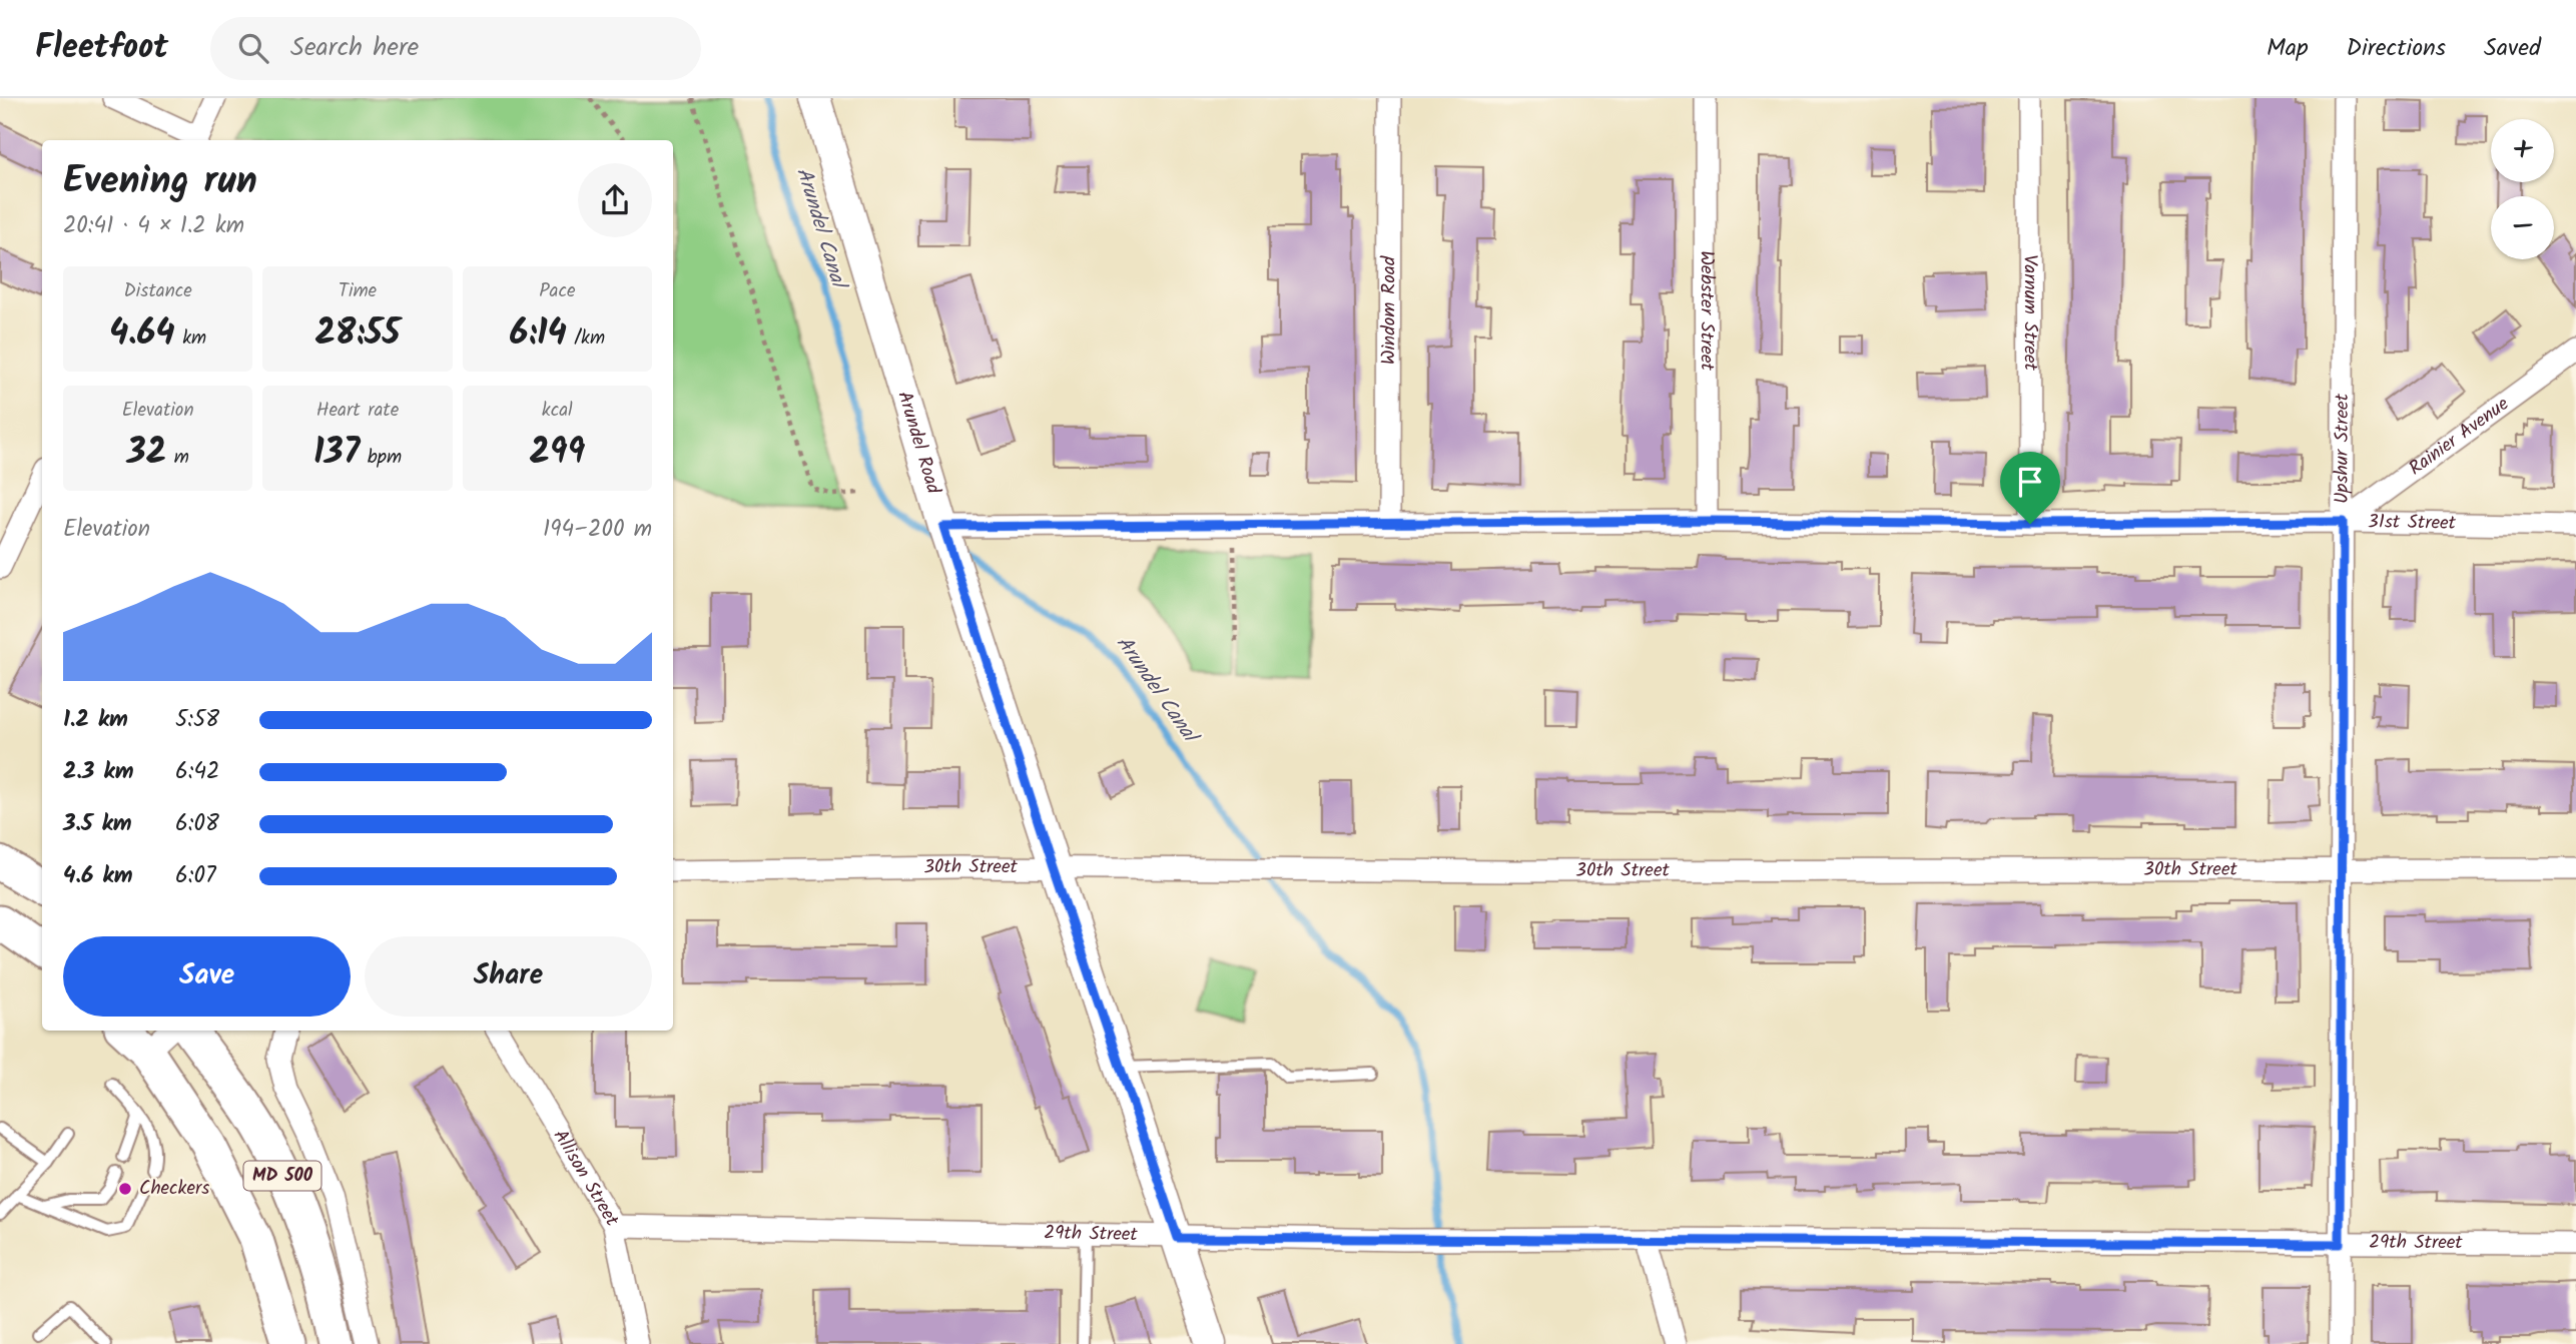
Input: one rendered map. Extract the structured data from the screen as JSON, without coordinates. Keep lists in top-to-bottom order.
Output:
{
  "streets": {
    "main road": ["MD 500"],
    "street": [
      "Webster Street",
      "Windom Road",
      "Varnum Street",
      "Rainier Avenue",
      "Arundel Road",
      "Upshur Street",
      "31st Street",
      "30th Street",
      "Allison Street",
      "29th Street"
    ]
  },
  "crossings": [
    ["Webster Street", "31st Street"],
    ["Windom Road", "31st Street"],
    ["Varnum Street", "31st Street"],
    ["Rainier Avenue", "Upshur Street"],
    ["Rainier Avenue", "31st Street"],
    ["Arundel Road", "31st Street"],
    ["Arundel Road", "30th Street"],
    ["Arundel Road", "29th Street"],
    ["Upshur Street", "31st Street"],
    ["Upshur Street", "30th Street"],
    ["Upshur Street", "29th Street"],
    ["Allison Street", "29th Street"]
  ],
  "water": ["Arundel Canal"],
  "places": ["Checkers"],
  "page": {
    "header": "Fleetfoot",
    "search": "Search here",
    "nav": ["Map", "Directions", "Saved"],
    "map_buttons": ["+", "−"],
    "heading": ["Evening run", "20:41 · 4 × 1.2 km"],
    "stats": [
      ["Distance", "4.64 km"],
      ["Time", "28:55"],
      ["Pace", "6:14 /km"],
      ["Elevation", "32 m"],
      ["Heart rate", "137 bpm"],
      ["kcal", "299"]
    ],
    "chart": ["Elevation", "194–200 m"],
    "list": [
      {
        "name": "1.2 km",
        "note": "5:58"
      },
      {
        "name": "2.3 km",
        "note": "6:42"
      },
      {
        "name": "3.5 km",
        "note": "6:08"
      },
      {
        "name": "4.6 km",
        "note": "6:07"
      }
    ],
    "buttons": ["Save", "Share"]
  }
}
